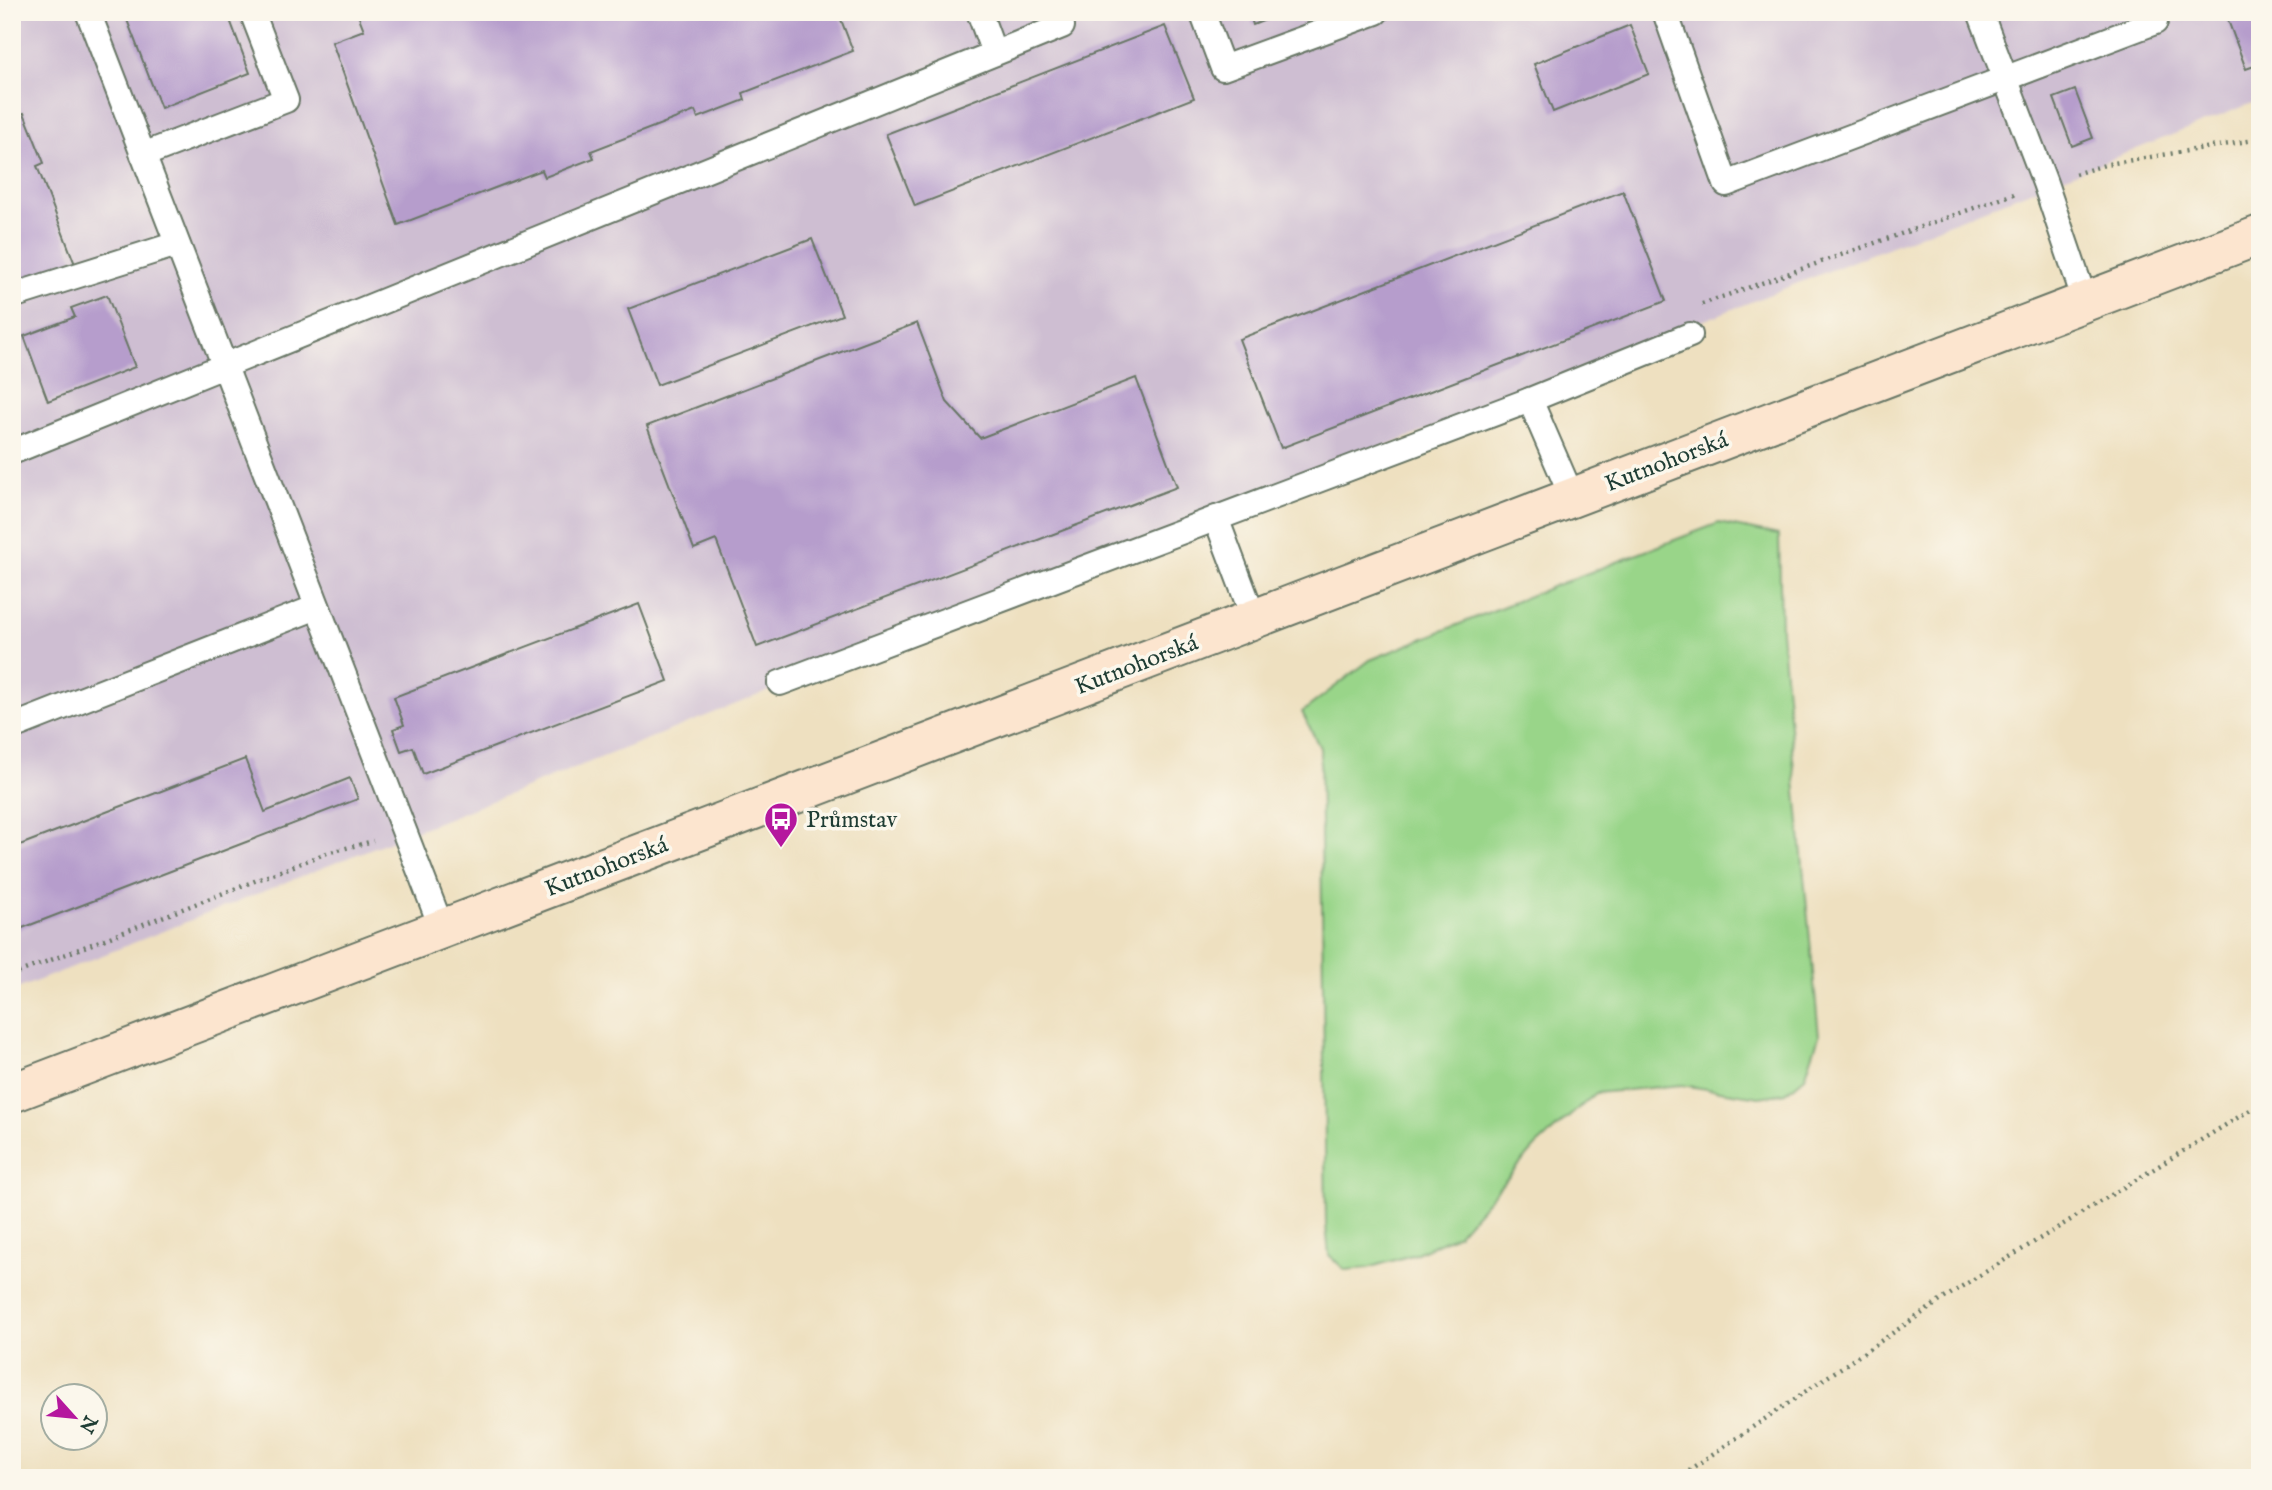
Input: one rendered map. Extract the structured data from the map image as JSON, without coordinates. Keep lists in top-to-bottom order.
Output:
{
  "streets": {
    "main road": ["Kutnohorská"]
  },
  "places": {
    "bus stop": ["Průmstav"]
  },
  "north": "bottom right"
}
